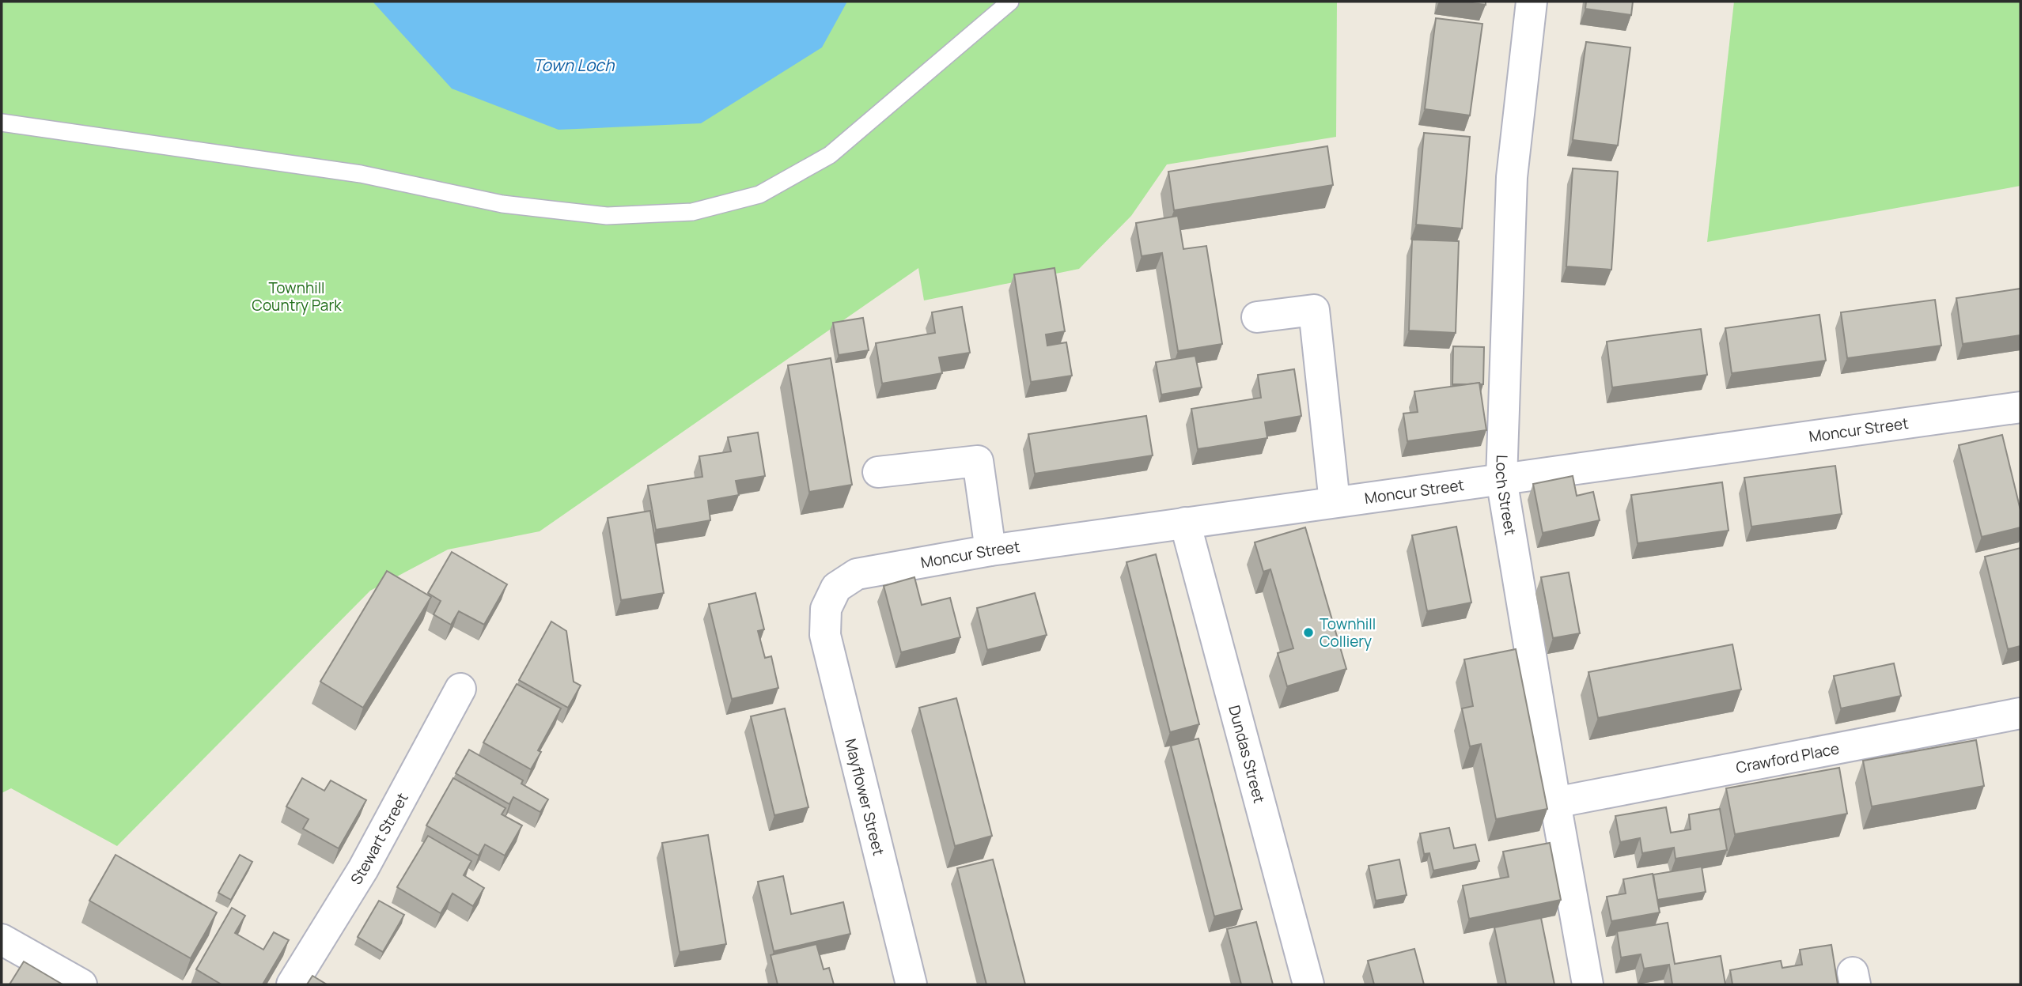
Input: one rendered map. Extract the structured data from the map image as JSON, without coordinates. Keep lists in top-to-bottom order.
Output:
{
  "streets": {
    "street": [
      "Moncur Street",
      "Loch Street",
      "Dundas Street",
      "Crawford Place",
      "Mayflower Street",
      "Stewart Street"
    ]
  },
  "crossings": [
    ["Moncur Street", "Loch Street"],
    ["Moncur Street", "Dundas Street"],
    ["Moncur Street", "Mayflower Street"],
    ["Loch Street", "Crawford Place"]
  ],
  "water": ["Town Loch"],
  "parks": ["Townhill Country Park"],
  "places": ["Townhill Colliery"]
}
